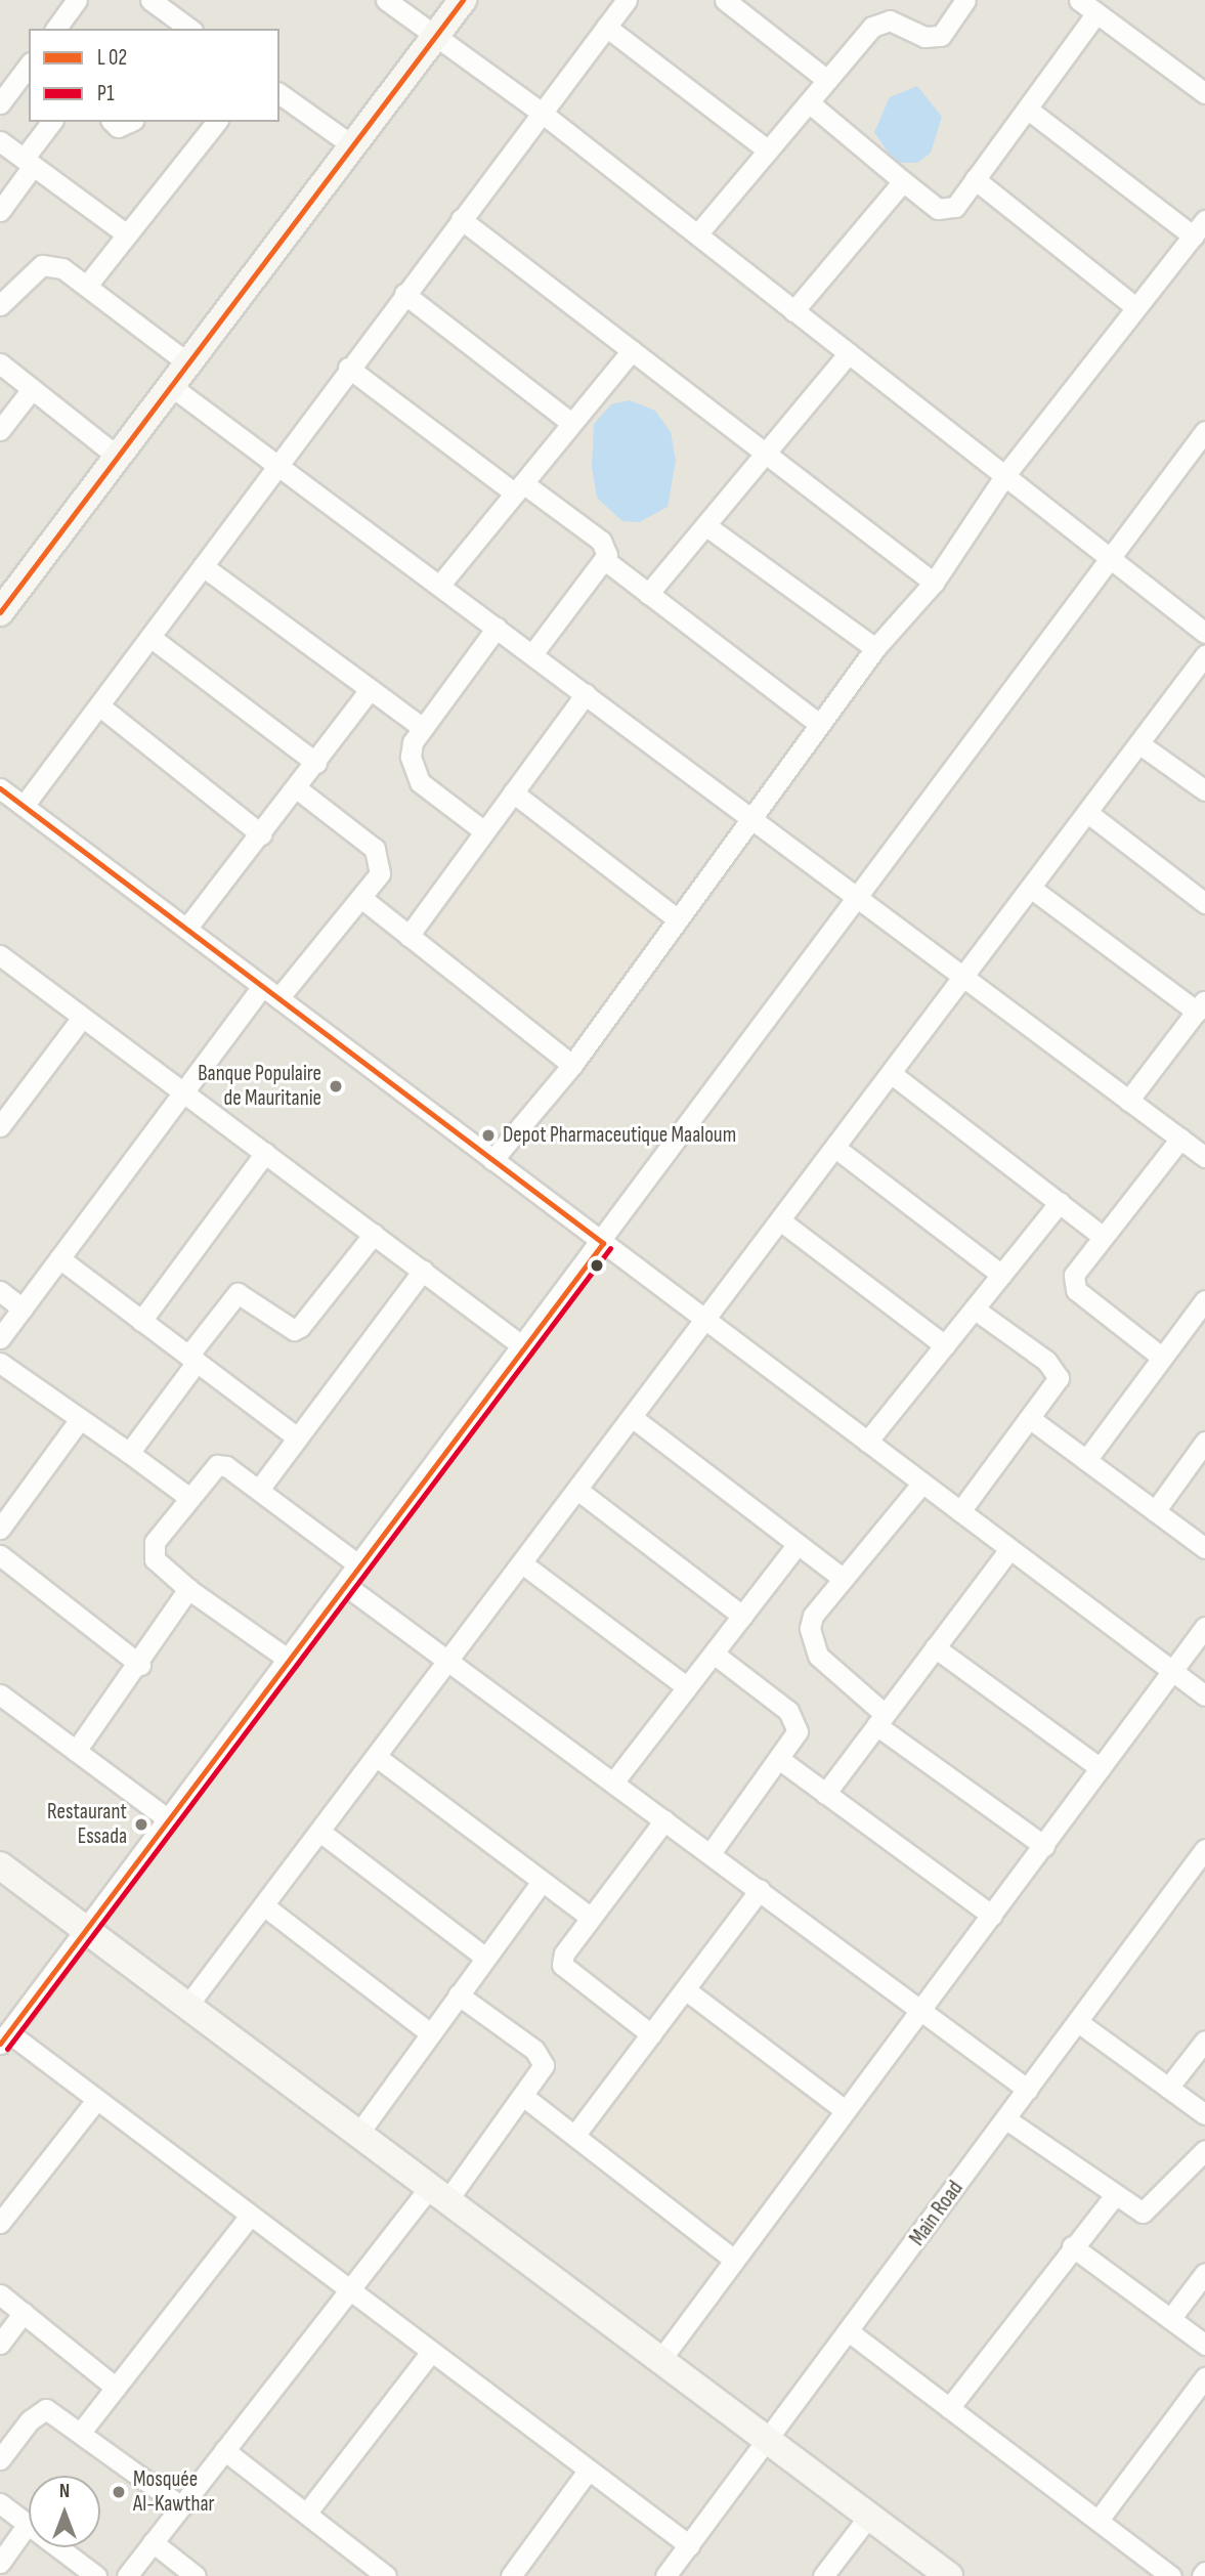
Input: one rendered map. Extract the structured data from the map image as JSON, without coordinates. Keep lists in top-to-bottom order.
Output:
{
  "streets": {
    "street": ["Main Road"]
  },
  "places": [
    "Banque Populaire de Mauritanie",
    "Depot Pharmaceutique Maaloum",
    "Restaurant Essada",
    "Mosquée Al-Kawthar"
  ],
  "lines": ["transit line P1"],
  "legend": ["L 02", "P1"],
  "north": "top"
}
